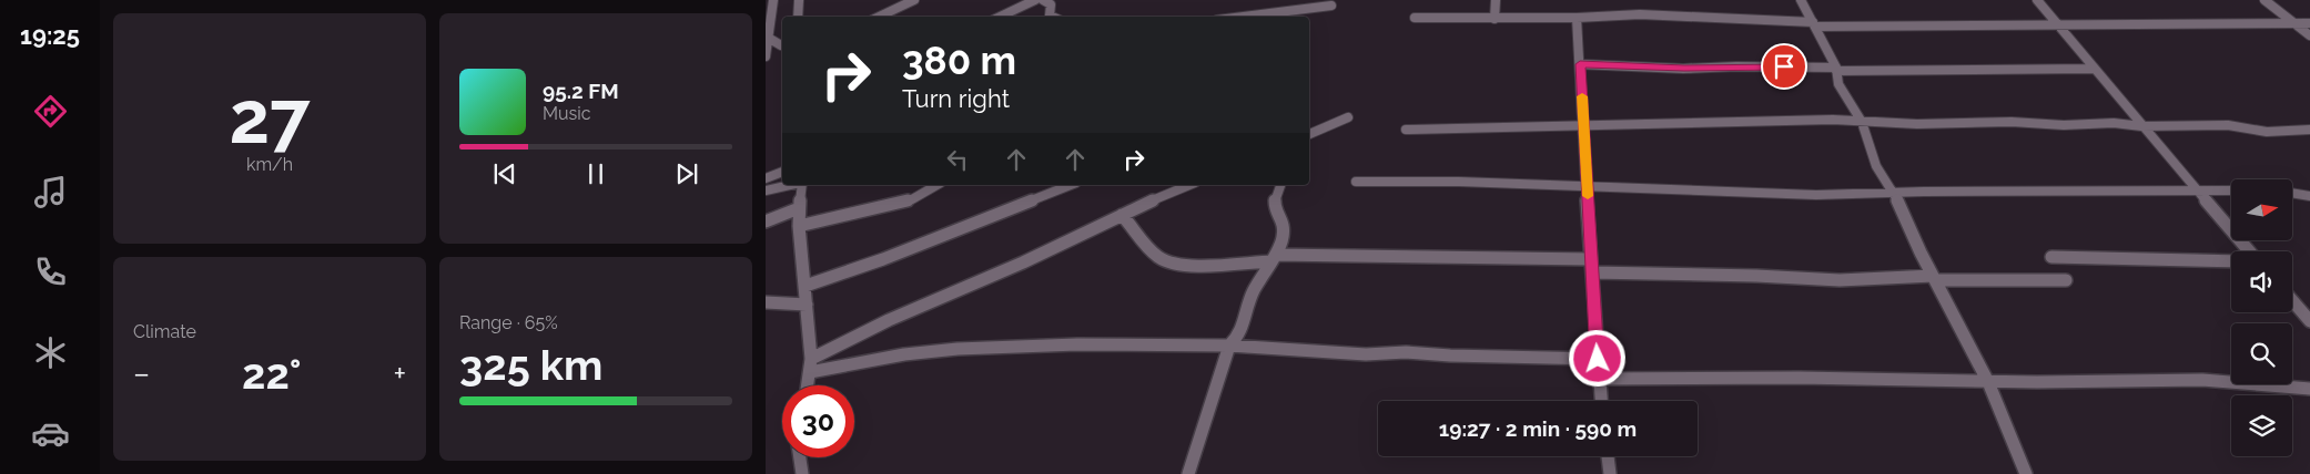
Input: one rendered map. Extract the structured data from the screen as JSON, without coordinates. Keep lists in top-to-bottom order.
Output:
{
  "north": "right",
  "page": {
    "tabs": "19:25",
    "tile": [
      ["27", "km/h"],
      "Climate",
      ["Range · 65%", "325 km"]
    ],
    "turn": ["380 m", "Turn right"],
    "song": ["95.2 FM", "Music"],
    "heat": ["−", "22°", "+"],
    "limit": "30",
    "trip": "19:27 · 2 min · 590 m"
  }
}
